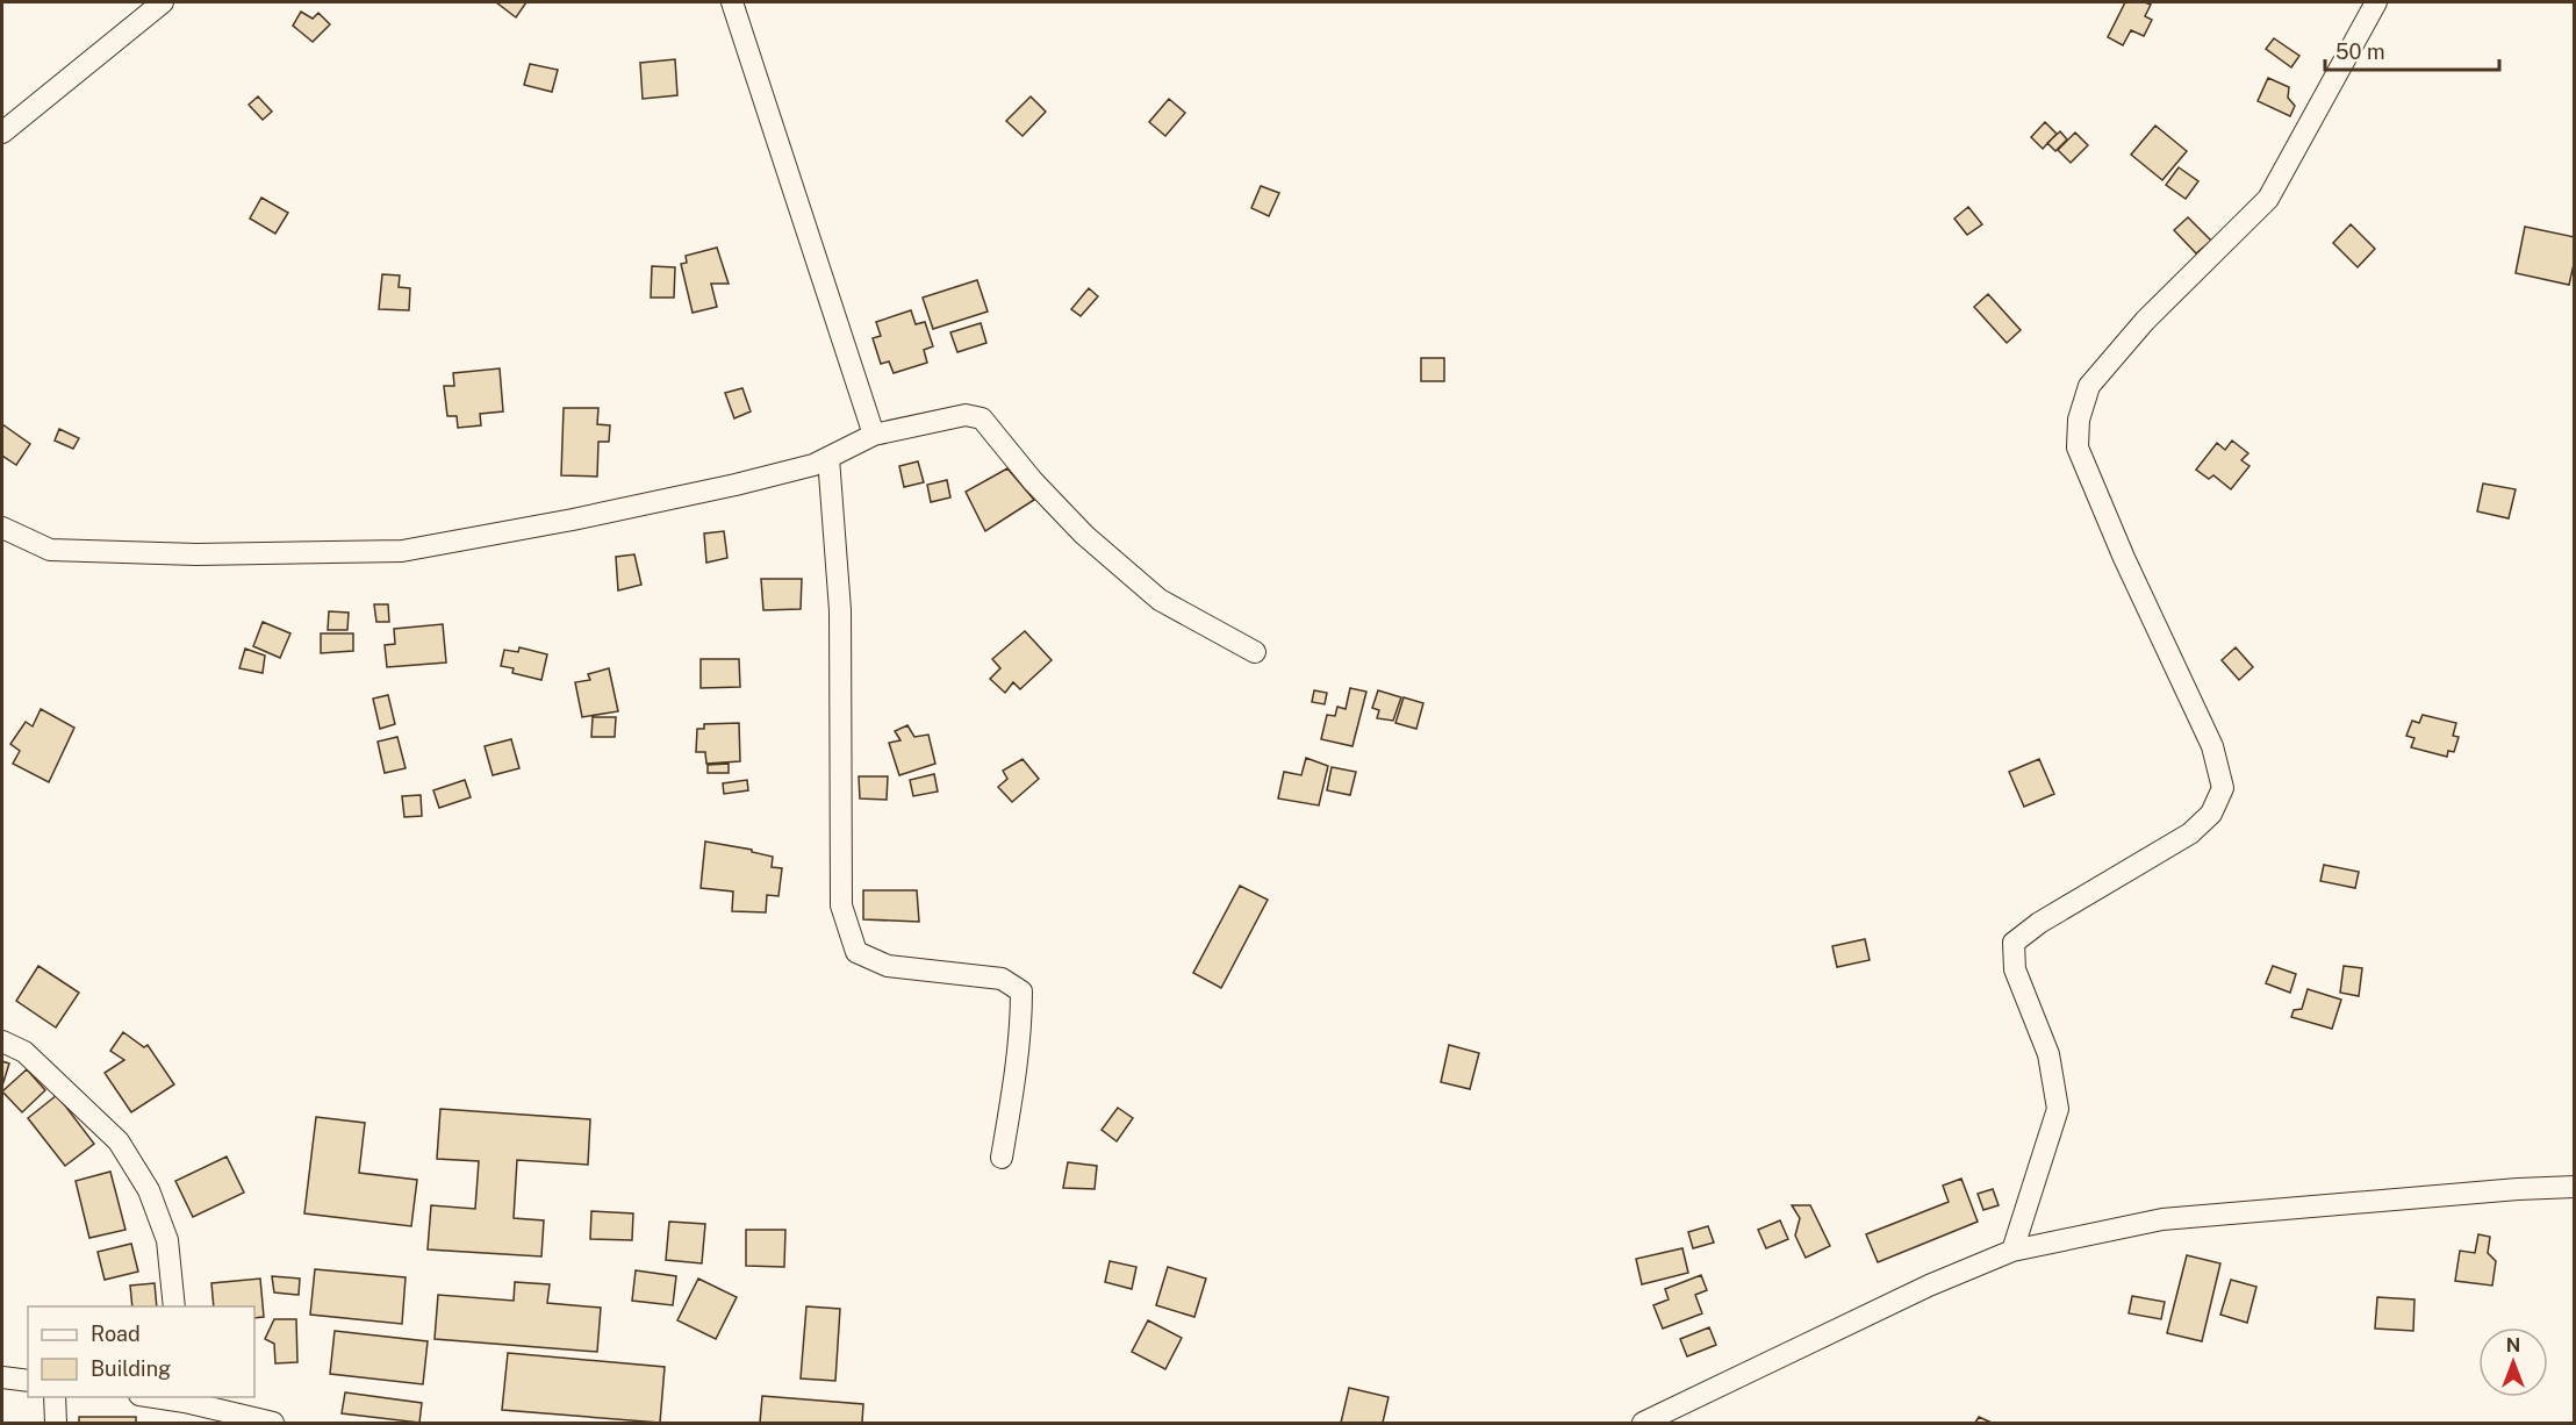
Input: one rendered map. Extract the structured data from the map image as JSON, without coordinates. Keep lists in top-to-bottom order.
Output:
{
  "legend": ["Road", "Building"],
  "scale_bar": "50 m",
  "north": "top"
}
